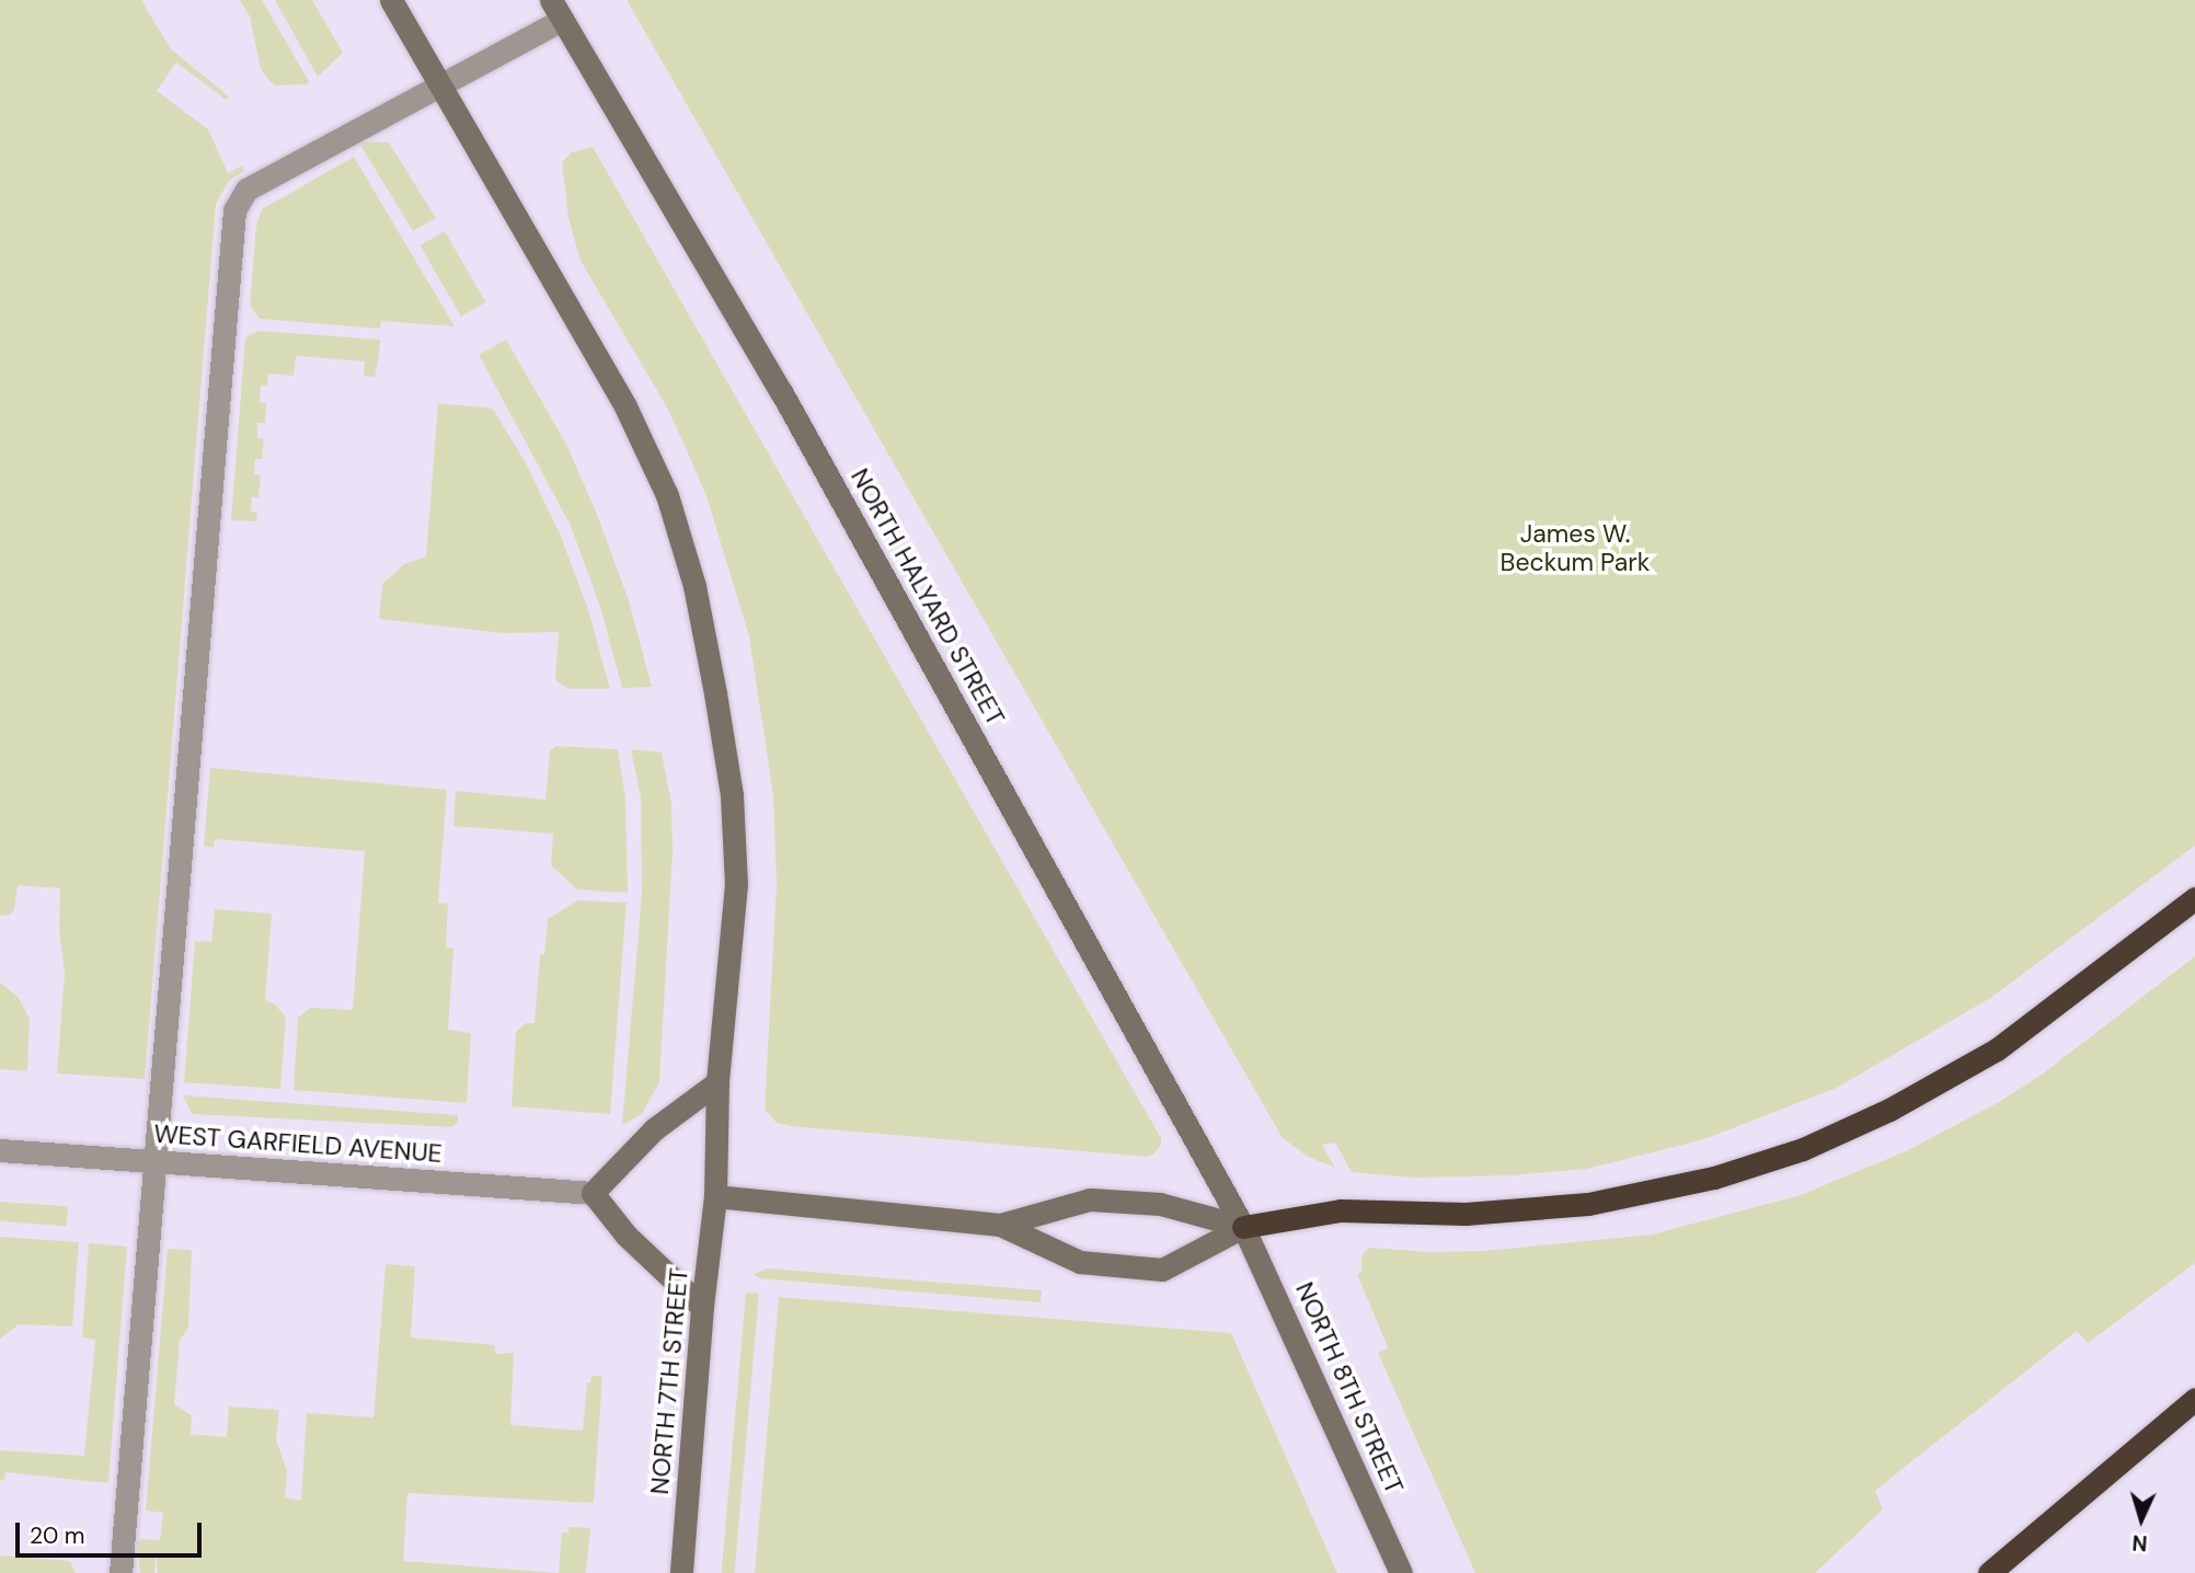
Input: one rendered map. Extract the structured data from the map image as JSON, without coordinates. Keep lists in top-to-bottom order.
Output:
{
  "streets": {
    "main road": ["NORTH HALYARD STREET", "NORTH 7TH STREET", "NORTH 8TH STREET"],
    "street": ["WEST GARFIELD AVENUE"]
  },
  "crossings": [
    ["NORTH HALYARD STREET", "NORTH 8TH STREET"]
  ],
  "parks": ["James W. Beckum Park"],
  "scale_bar": "20 m",
  "north": "bottom"
}
